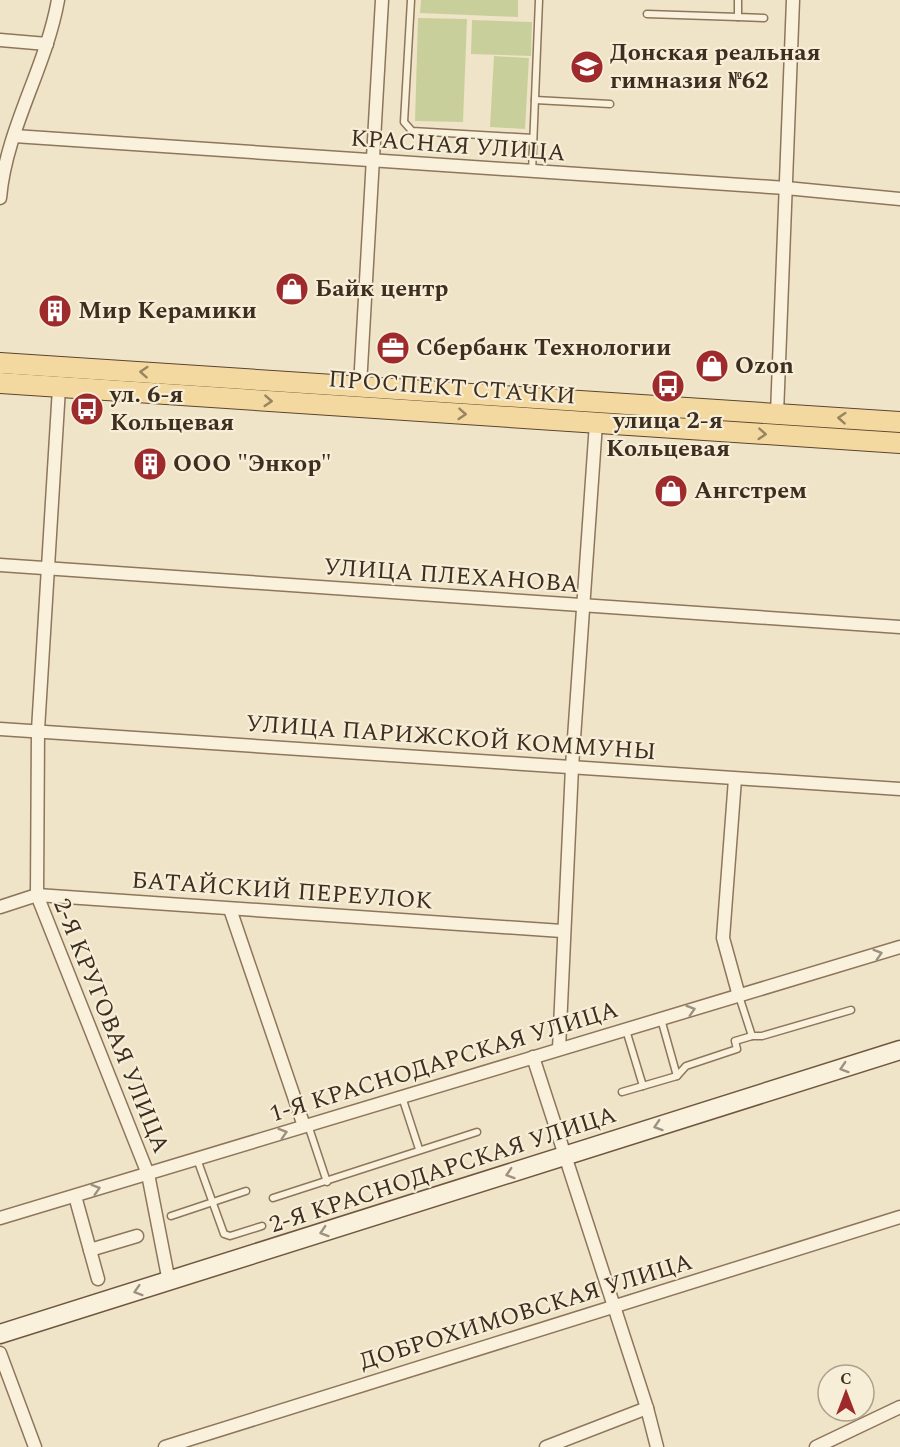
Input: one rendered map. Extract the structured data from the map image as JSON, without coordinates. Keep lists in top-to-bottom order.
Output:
{
  "streets": {
    "main road": ["ПРОСПЕКТ СТАЧКИ"],
    "street": [
      "КРАСНАЯ УЛИЦА",
      "УЛИЦА ПЛЕХАНОВА",
      "УЛИЦА ПАРИЖСКОЙ КОММУНЫ",
      "БАТАЙСКИЙ ПЕРЕУЛОК",
      "2-Я КРУГОВАЯ УЛИЦА",
      "1-Я КРАСНОДАРСКАЯ УЛИЦА",
      "2-Я КРАСНОДАРСКАЯ УЛИЦА",
      "ДОБРОХИМОВСКАЯ УЛИЦА"
    ]
  },
  "crossings": [
    ["ПРОСПЕКТ СТАЧКИ", "2-Я КРУГОВАЯ УЛИЦА"],
    ["УЛИЦА ПЛЕХАНОВА", "2-Я КРУГОВАЯ УЛИЦА"],
    ["УЛИЦА ПАРИЖСКОЙ КОММУНЫ", "2-Я КРУГОВАЯ УЛИЦА"],
    ["БАТАЙСКИЙ ПЕРЕУЛОК", "2-Я КРУГОВАЯ УЛИЦА"],
    ["2-Я КРУГОВАЯ УЛИЦА", "1-Я КРАСНОДАРСКАЯ УЛИЦА"],
    ["2-Я КРУГОВАЯ УЛИЦА", "2-Я КРАСНОДАРСКАЯ УЛИЦА"]
  ],
  "one_way": ["1-Я КРАСНОДАРСКАЯ УЛИЦА", "2-Я КРАСНОДАРСКАЯ УЛИЦА"],
  "places": {
    "school or university": ["Донская реальная гимназия №62"],
    "shop": ["Байк центр", "Ozon", "Ангстрем"],
    "building": ["Мир Керамики", "ООО \"Энкор\""],
    "office": ["Сбербанк Технологии"],
    "bus stop": ["улица 2-я Кольцевая", "ул. 6-я Кольцевая"]
  },
  "north": "top"
}
